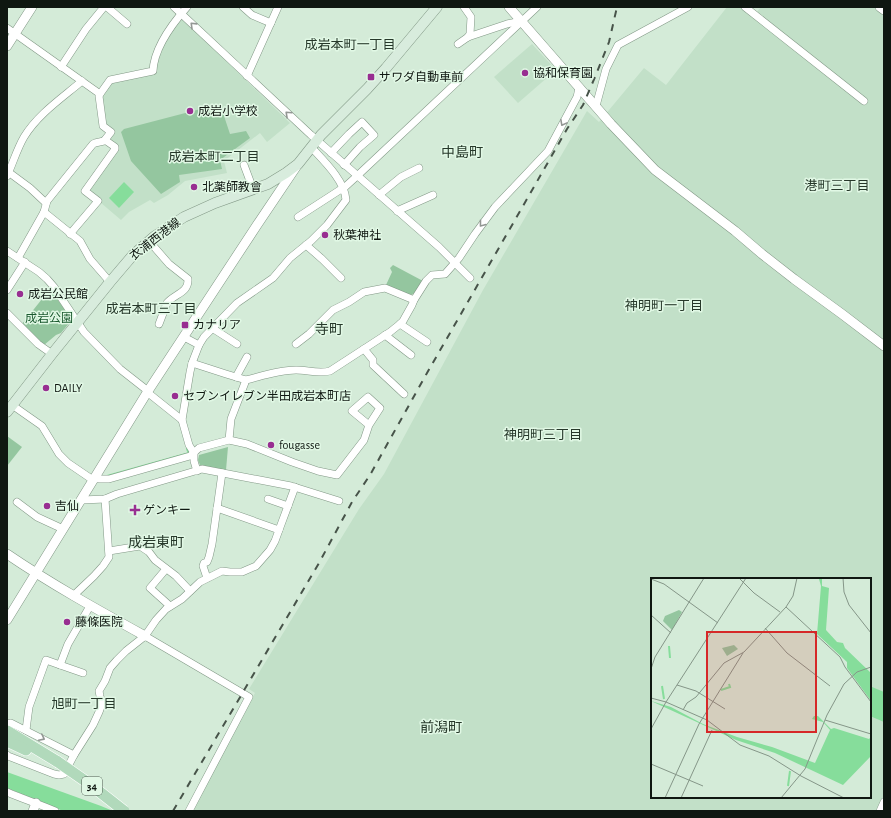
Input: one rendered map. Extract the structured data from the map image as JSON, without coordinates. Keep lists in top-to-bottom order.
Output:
{
  "streets": {
    "main road": ["衣浦西港線", "34"]
  },
  "districts": [
    "成岩本町一丁目",
    "中島町",
    "成岩本町二丁目",
    "港町三丁目",
    "神明町一丁目",
    "成岩本町三丁目",
    "寺町",
    "神明町三丁目",
    "成岩東町",
    "旭町一丁目",
    "前潟町"
  ],
  "parks": ["成岩公園"],
  "places": {
    "other": [
      "協和保育園",
      "成岩小学校",
      "北薬師教會",
      "秋葉神社",
      "成岩公民館",
      "DAILY",
      "セブンイレブン半田成岩本町店",
      "fougasse",
      "吉仙",
      "藤條医院"
    ],
    "transit": ["サワダ自動車前", "カナリア"],
    "health": ["ゲンキー"]
  }
}
